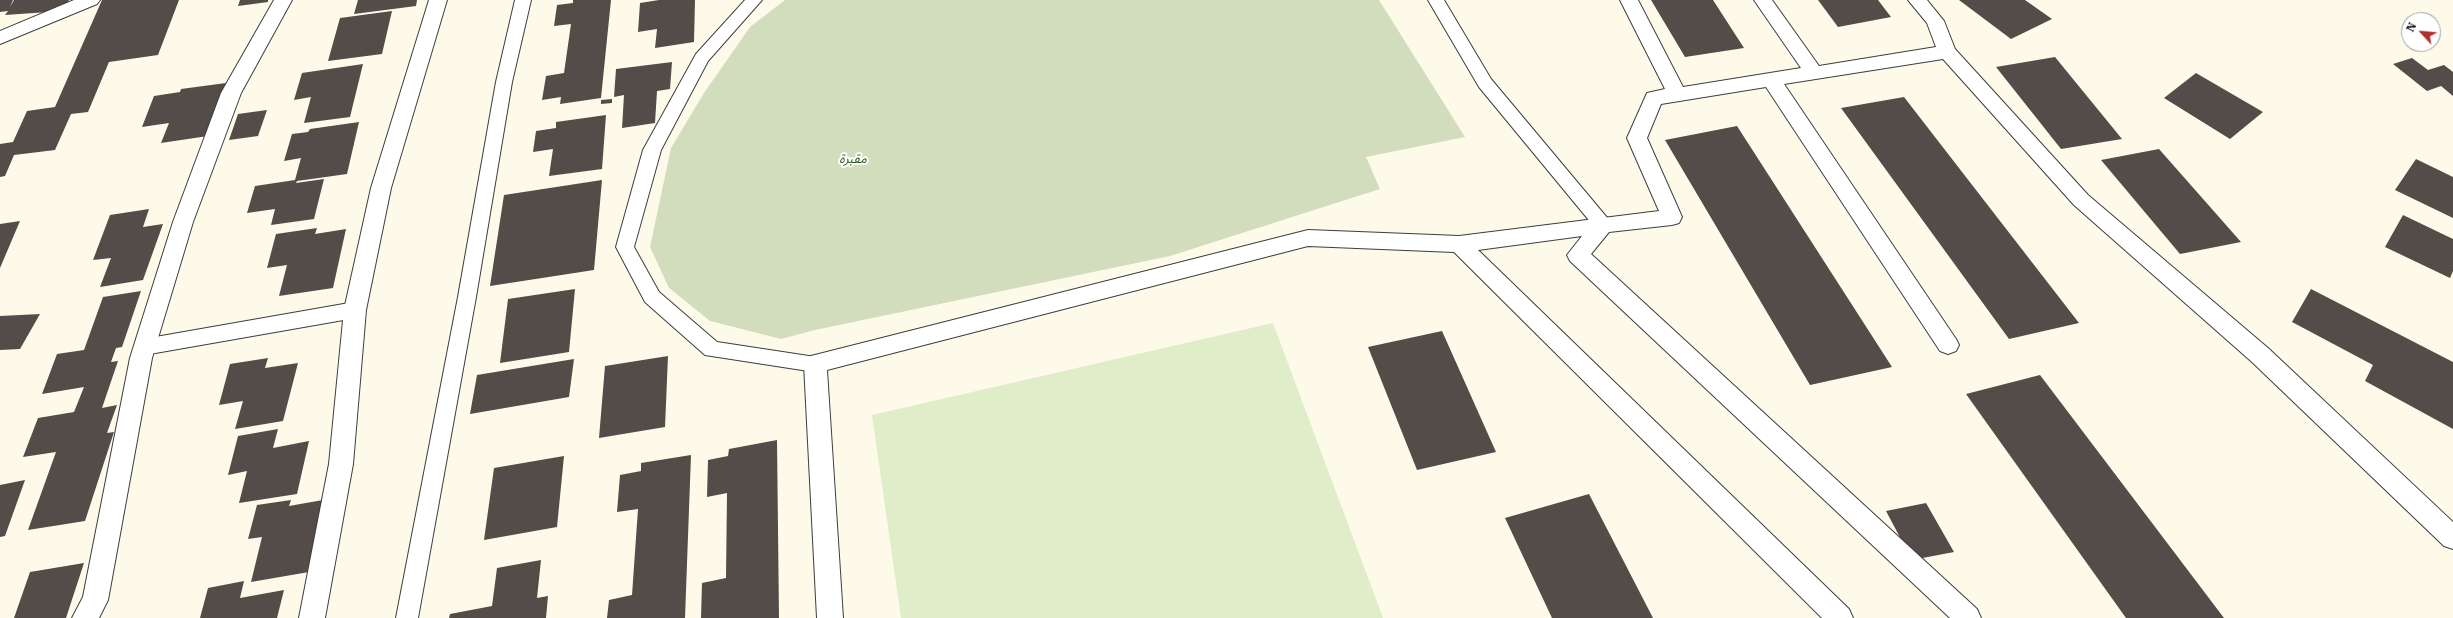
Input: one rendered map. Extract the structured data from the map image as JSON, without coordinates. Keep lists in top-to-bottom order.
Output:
{
  "parks": ["مقبرة"],
  "north": "top left"
}
